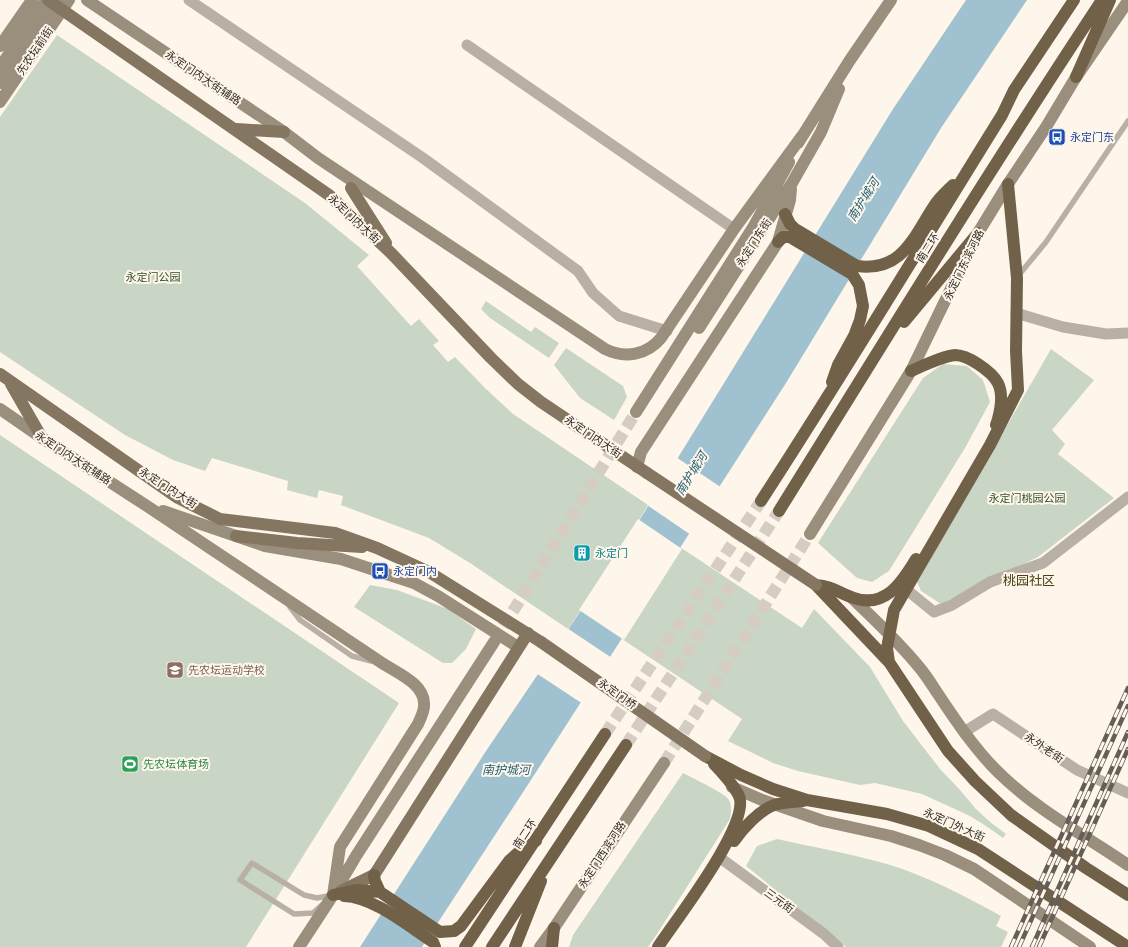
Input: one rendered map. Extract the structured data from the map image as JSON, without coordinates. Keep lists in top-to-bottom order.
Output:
{
  "streets": {
    "highway": ["南二环", "永定门外大街"],
    "main road": ["永定门内大街", "永定门桥"],
    "street": [
      "先农坛前街",
      "永定门内大街辅路",
      "永定门东街",
      "永定门东滨河路",
      "永外老街",
      "永定门西滨河路",
      "三元街"
    ]
  },
  "crossings": [
    ["先农坛前街", "永定门内大街"],
    ["永定门内大街", "永定门桥"],
    ["永定门桥", "永定门外大街"]
  ],
  "districts": ["桃园社区"],
  "water": ["南护城河"],
  "parks": ["永定门公园", "永定门桃园公园"],
  "places": {
    "bus stop": ["永定门东", "永定门内"],
    "building": ["永定门"],
    "school or university": ["先农坛运动学校"],
    "sports": ["先农坛体育场"]
  }
}
